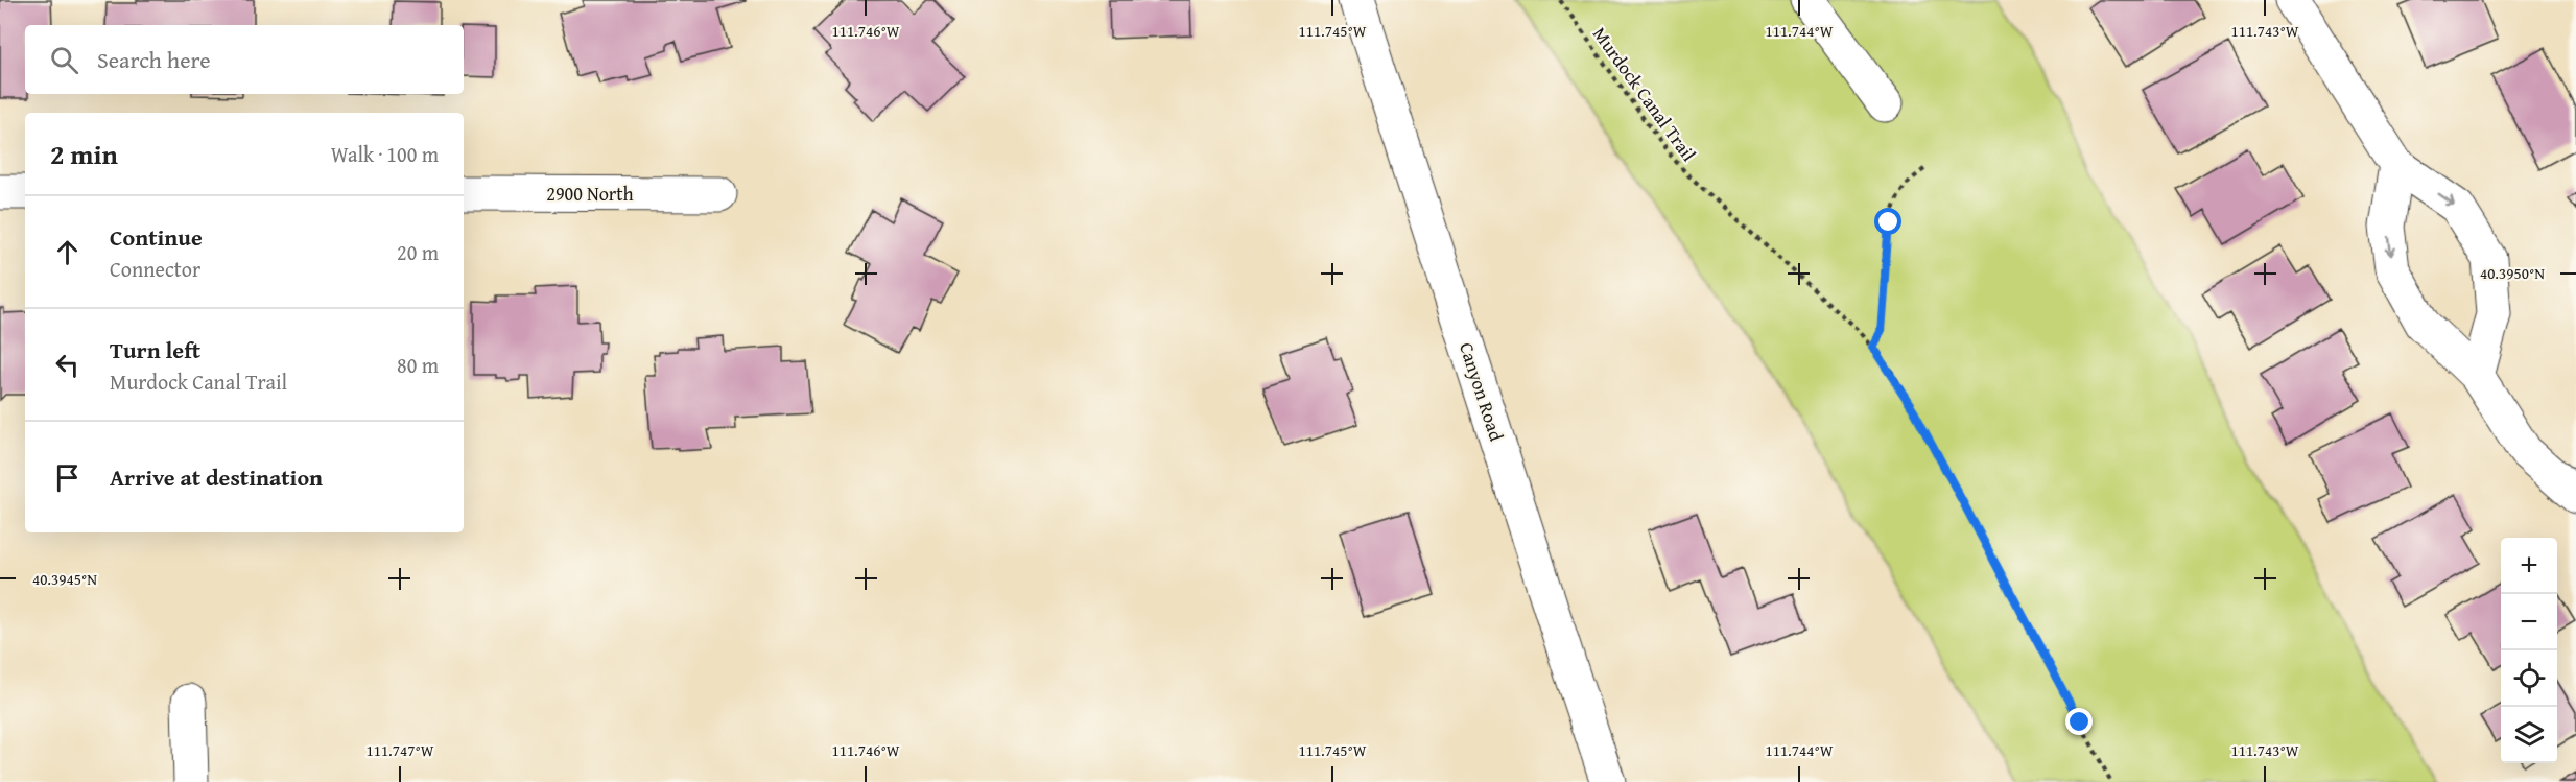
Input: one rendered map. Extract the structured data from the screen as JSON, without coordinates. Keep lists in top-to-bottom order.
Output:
{
  "streets": {
    "street": ["2900 North", "Canyon Road"],
    "path": ["Murdock Canal Trail"]
  },
  "page": {
    "search": "Search here",
    "heading": ["2 min", "Walk · 100 m"],
    "list": [
      ["Continue", "Connector", "20 m"],
      ["Turn left", "Murdock Canal Trail", "80 m"],
      "Arrive at destination"
    ],
    "map_buttons": ["+", "−"]
  },
  "coordinates": [
    "111.746°W",
    "111.745°W",
    "111.744°W",
    "111.743°W",
    "40.3950°N",
    "40.3945°N",
    "111.747°W"
  ]
}
